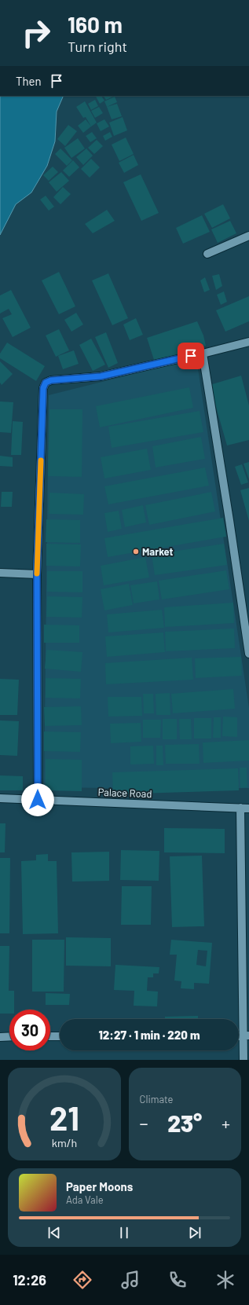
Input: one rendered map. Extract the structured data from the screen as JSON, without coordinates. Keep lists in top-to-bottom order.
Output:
{
  "streets": {
    "street": ["Palace Road"]
  },
  "places": ["Market"],
  "page": {
    "turn": ["160 m", "Turn right"],
    "then": "Then",
    "limit": "30",
    "trip": "12:27 · 1 min · 220 m",
    "tile": "Climate",
    "heat": ["−", "23°", "+"],
    "song": ["Paper Moons", "Ada Vale"],
    "tabs": "12:26",
    "gauge": ["21", "km/h"]
  }
}
